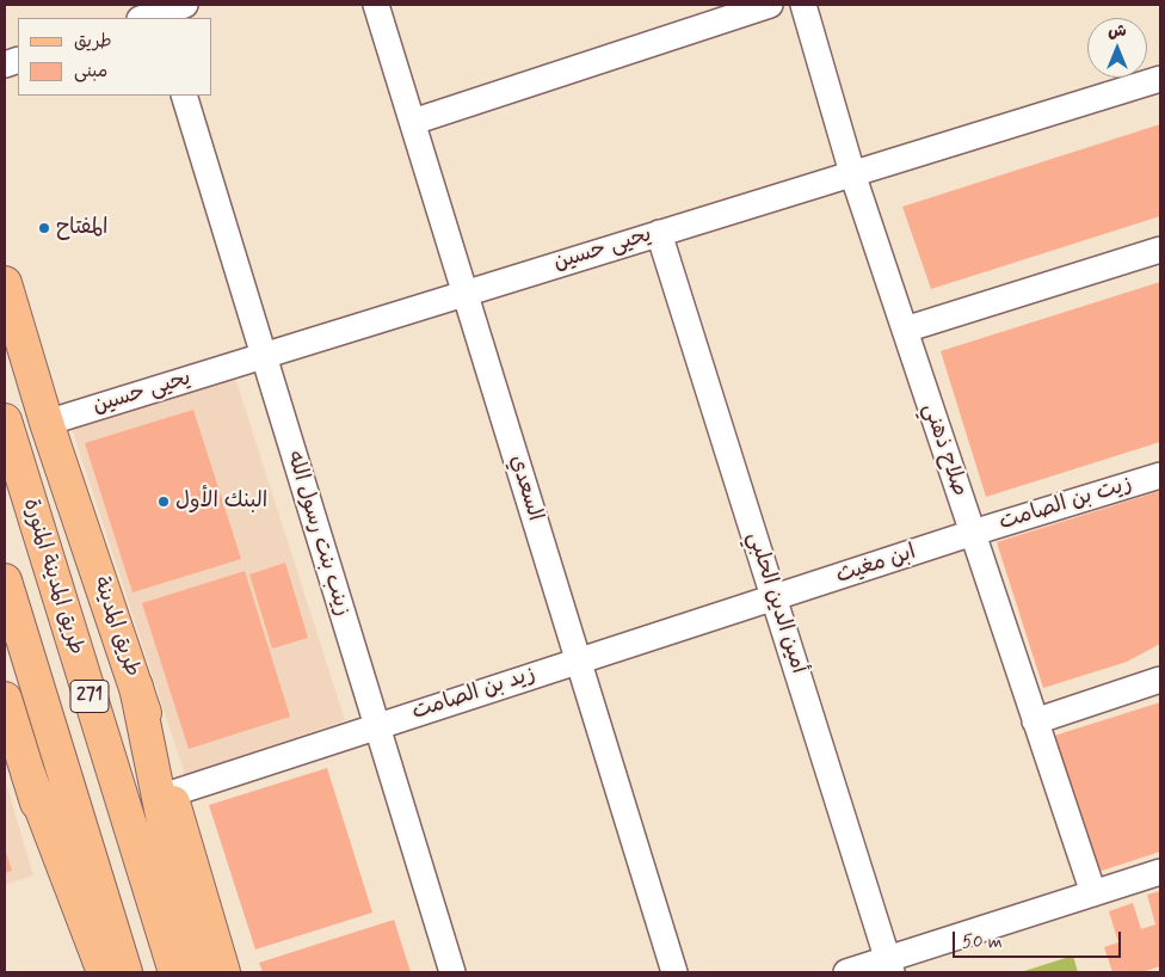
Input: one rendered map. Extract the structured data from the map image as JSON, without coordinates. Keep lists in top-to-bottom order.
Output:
{
  "streets": {
    "main road": ["طريق المدينة المنورة", "طريق المدينة", "271"],
    "street": [
      "يحيى حسين",
      "صلاح ذهني",
      "السعدي",
      "زيت بن الصامت",
      "زينب بنت رسول الله",
      "ابن مغيث",
      "أمين الدين الحلبي",
      "زيد بن الصامت"
    ]
  },
  "crossings": [
    ["يحيى حسين", "صلاح ذهني"],
    ["يحيى حسين", "السعدي"],
    ["يحيى حسين", "زينب بنت رسول الله"],
    ["يحيى حسين", "أمين الدين الحلبي"],
    ["يحيى حسين", "طريق المدينة"],
    ["صلاح ذهني", "زيت بن الصامت"],
    ["صلاح ذهني", "ابن مغيث"],
    ["السعدي", "زيد بن الصامت"],
    ["زيت بن الصامت", "ابن مغيث"],
    ["زينب بنت رسول الله", "زيد بن الصامت"],
    ["ابن مغيث", "أمين الدين الحلبي"],
    ["ابن مغيث", "زيد بن الصامت"],
    ["أمين الدين الحلبي", "زيد بن الصامت"],
    ["طريق المدينة", "زيد بن الصامت"]
  ],
  "places": ["المفتاح", "البنك الأول"],
  "legend": ["طريق", "مبنى"],
  "scale_bar": "50 m",
  "north": "top"
}
